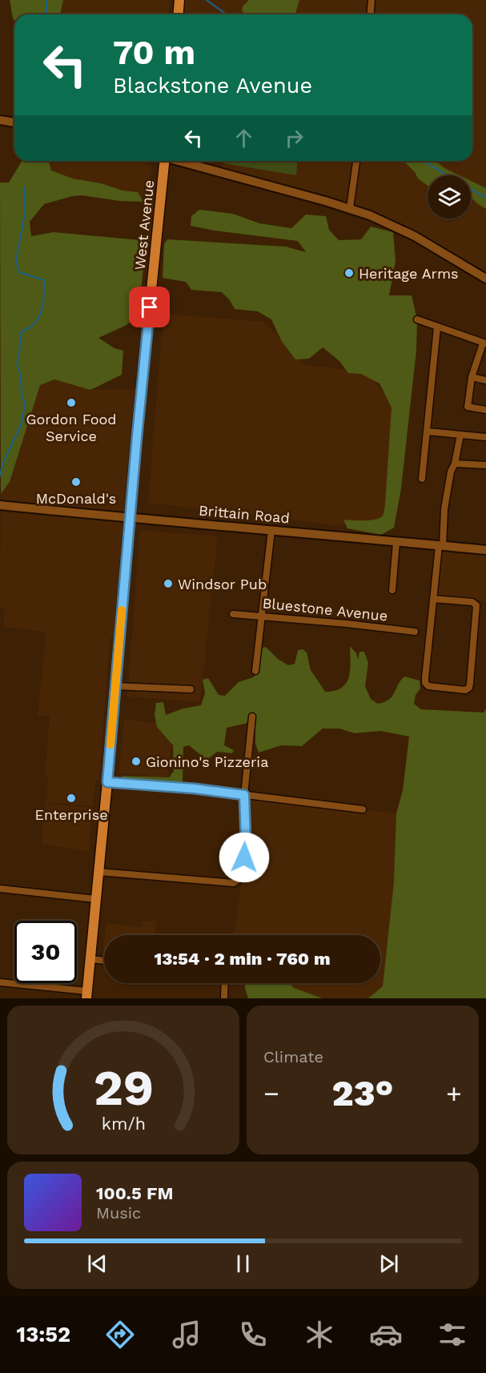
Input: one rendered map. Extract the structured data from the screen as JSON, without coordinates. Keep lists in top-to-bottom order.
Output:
{
  "streets": {
    "main road": ["West Avenue", "Brittain Road"],
    "street": ["Bluestone Avenue"]
  },
  "crossings": [
    ["West Avenue", "Brittain Road"]
  ],
  "places": [
    "Heritage Arms",
    "Gordon Food Service",
    "McDonald's",
    "Windsor Pub",
    "Gionino's Pizzeria",
    "Enterprise"
  ],
  "page": {
    "turn": ["70 m", "Blackstone Avenue"],
    "limit": "30",
    "trip": "13:54 · 2 min · 760 m",
    "tile": "Climate",
    "heat": ["−", "23°", "+"],
    "song": ["100.5 FM", "Music"],
    "tabs": "13:52",
    "gauge": ["29", "km/h"]
  }
}
